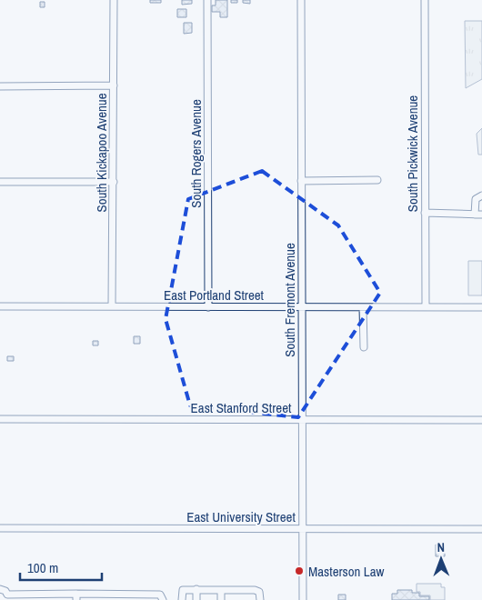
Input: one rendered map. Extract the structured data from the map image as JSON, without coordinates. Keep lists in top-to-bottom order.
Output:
{
  "streets": {
    "street": [
      "South Kickapoo Avenue",
      "South Rogers Avenue",
      "South Pickwick Avenue",
      "East Portland Street",
      "South Fremont Avenue",
      "East Stanford Street",
      "East University Street"
    ]
  },
  "crossings": [
    ["South Kickapoo Avenue", "East Portland Street"],
    ["South Rogers Avenue", "East Portland Street"],
    ["South Pickwick Avenue", "East Portland Street"],
    ["East Portland Street", "South Fremont Avenue"],
    ["South Fremont Avenue", "East Stanford Street"],
    ["South Fremont Avenue", "East University Street"]
  ],
  "places": ["Masterson Law"],
  "scale_bar": "100 m",
  "north": "top"
}
